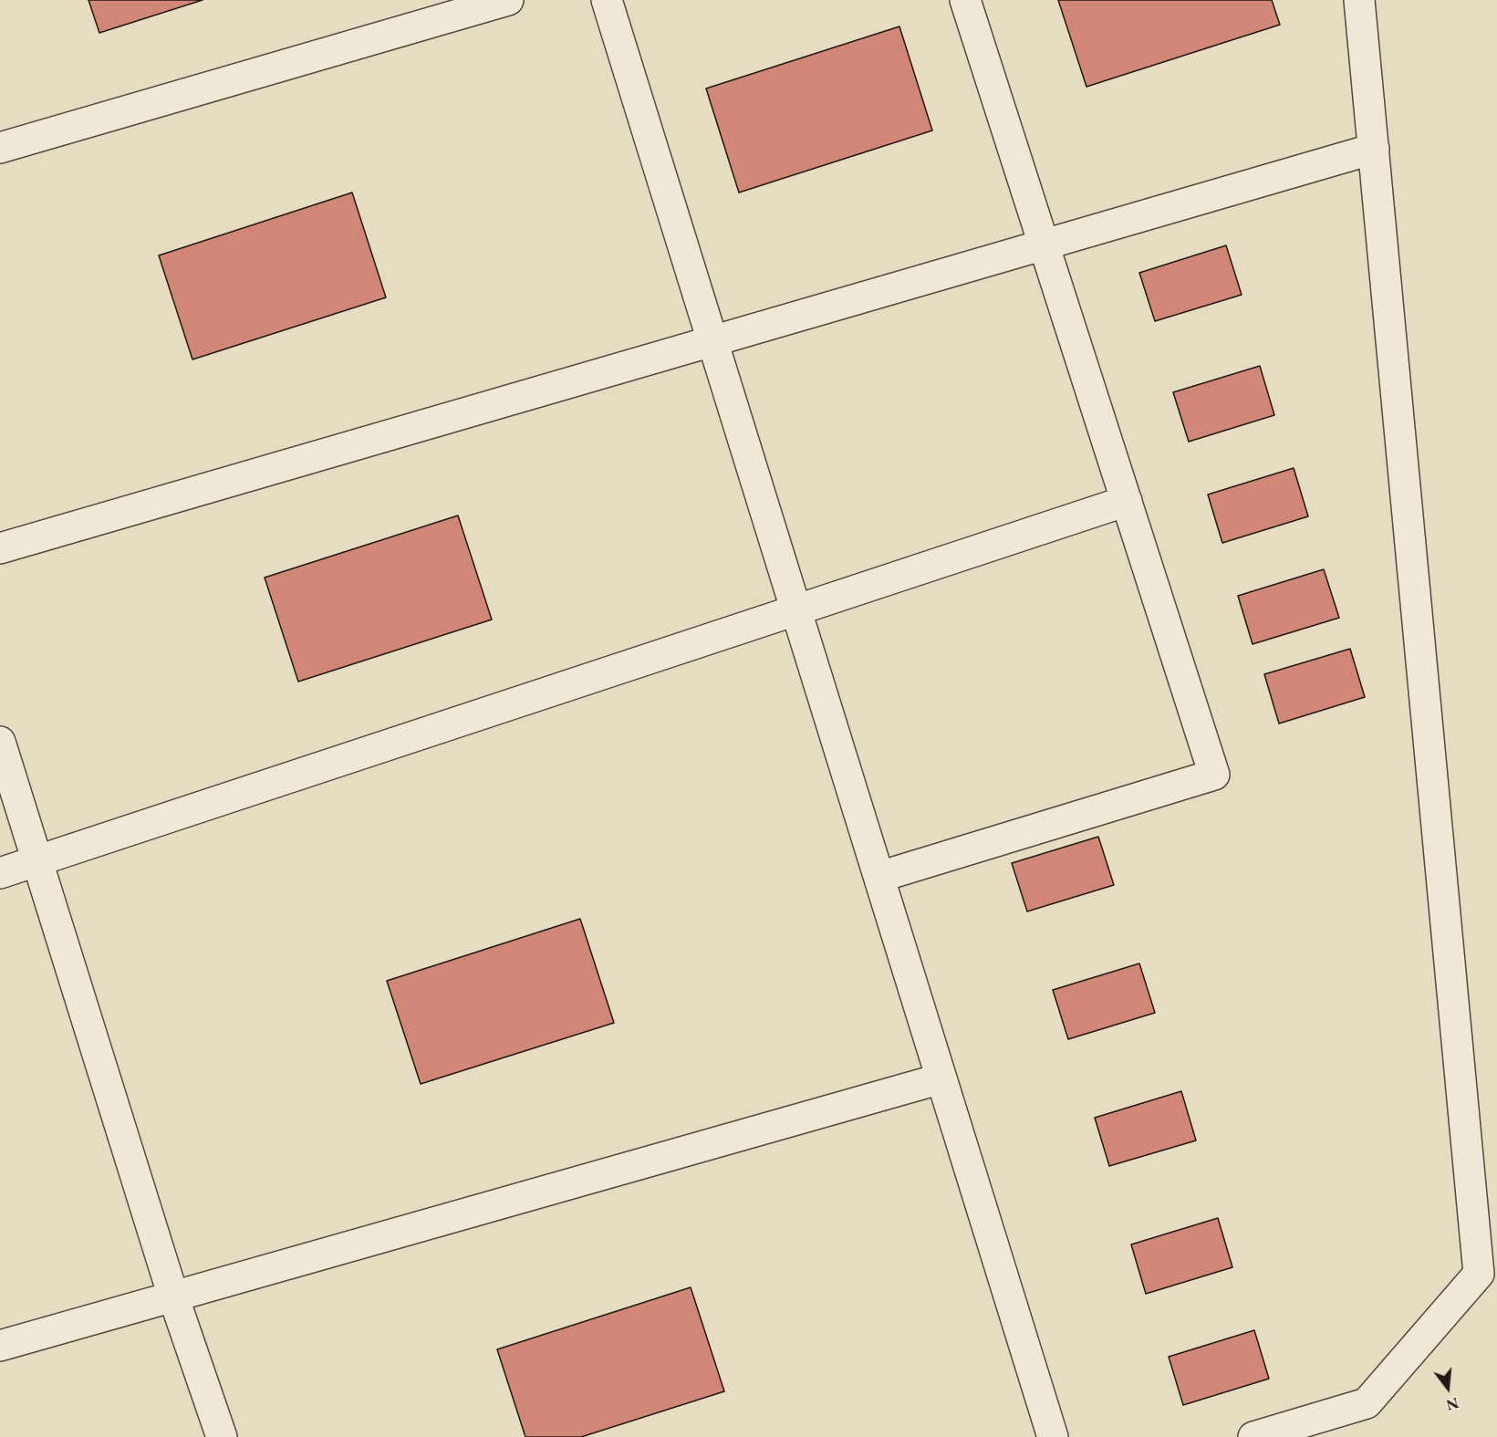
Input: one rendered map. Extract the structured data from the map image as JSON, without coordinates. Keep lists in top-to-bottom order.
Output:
{
  "north": "bottom"
}
